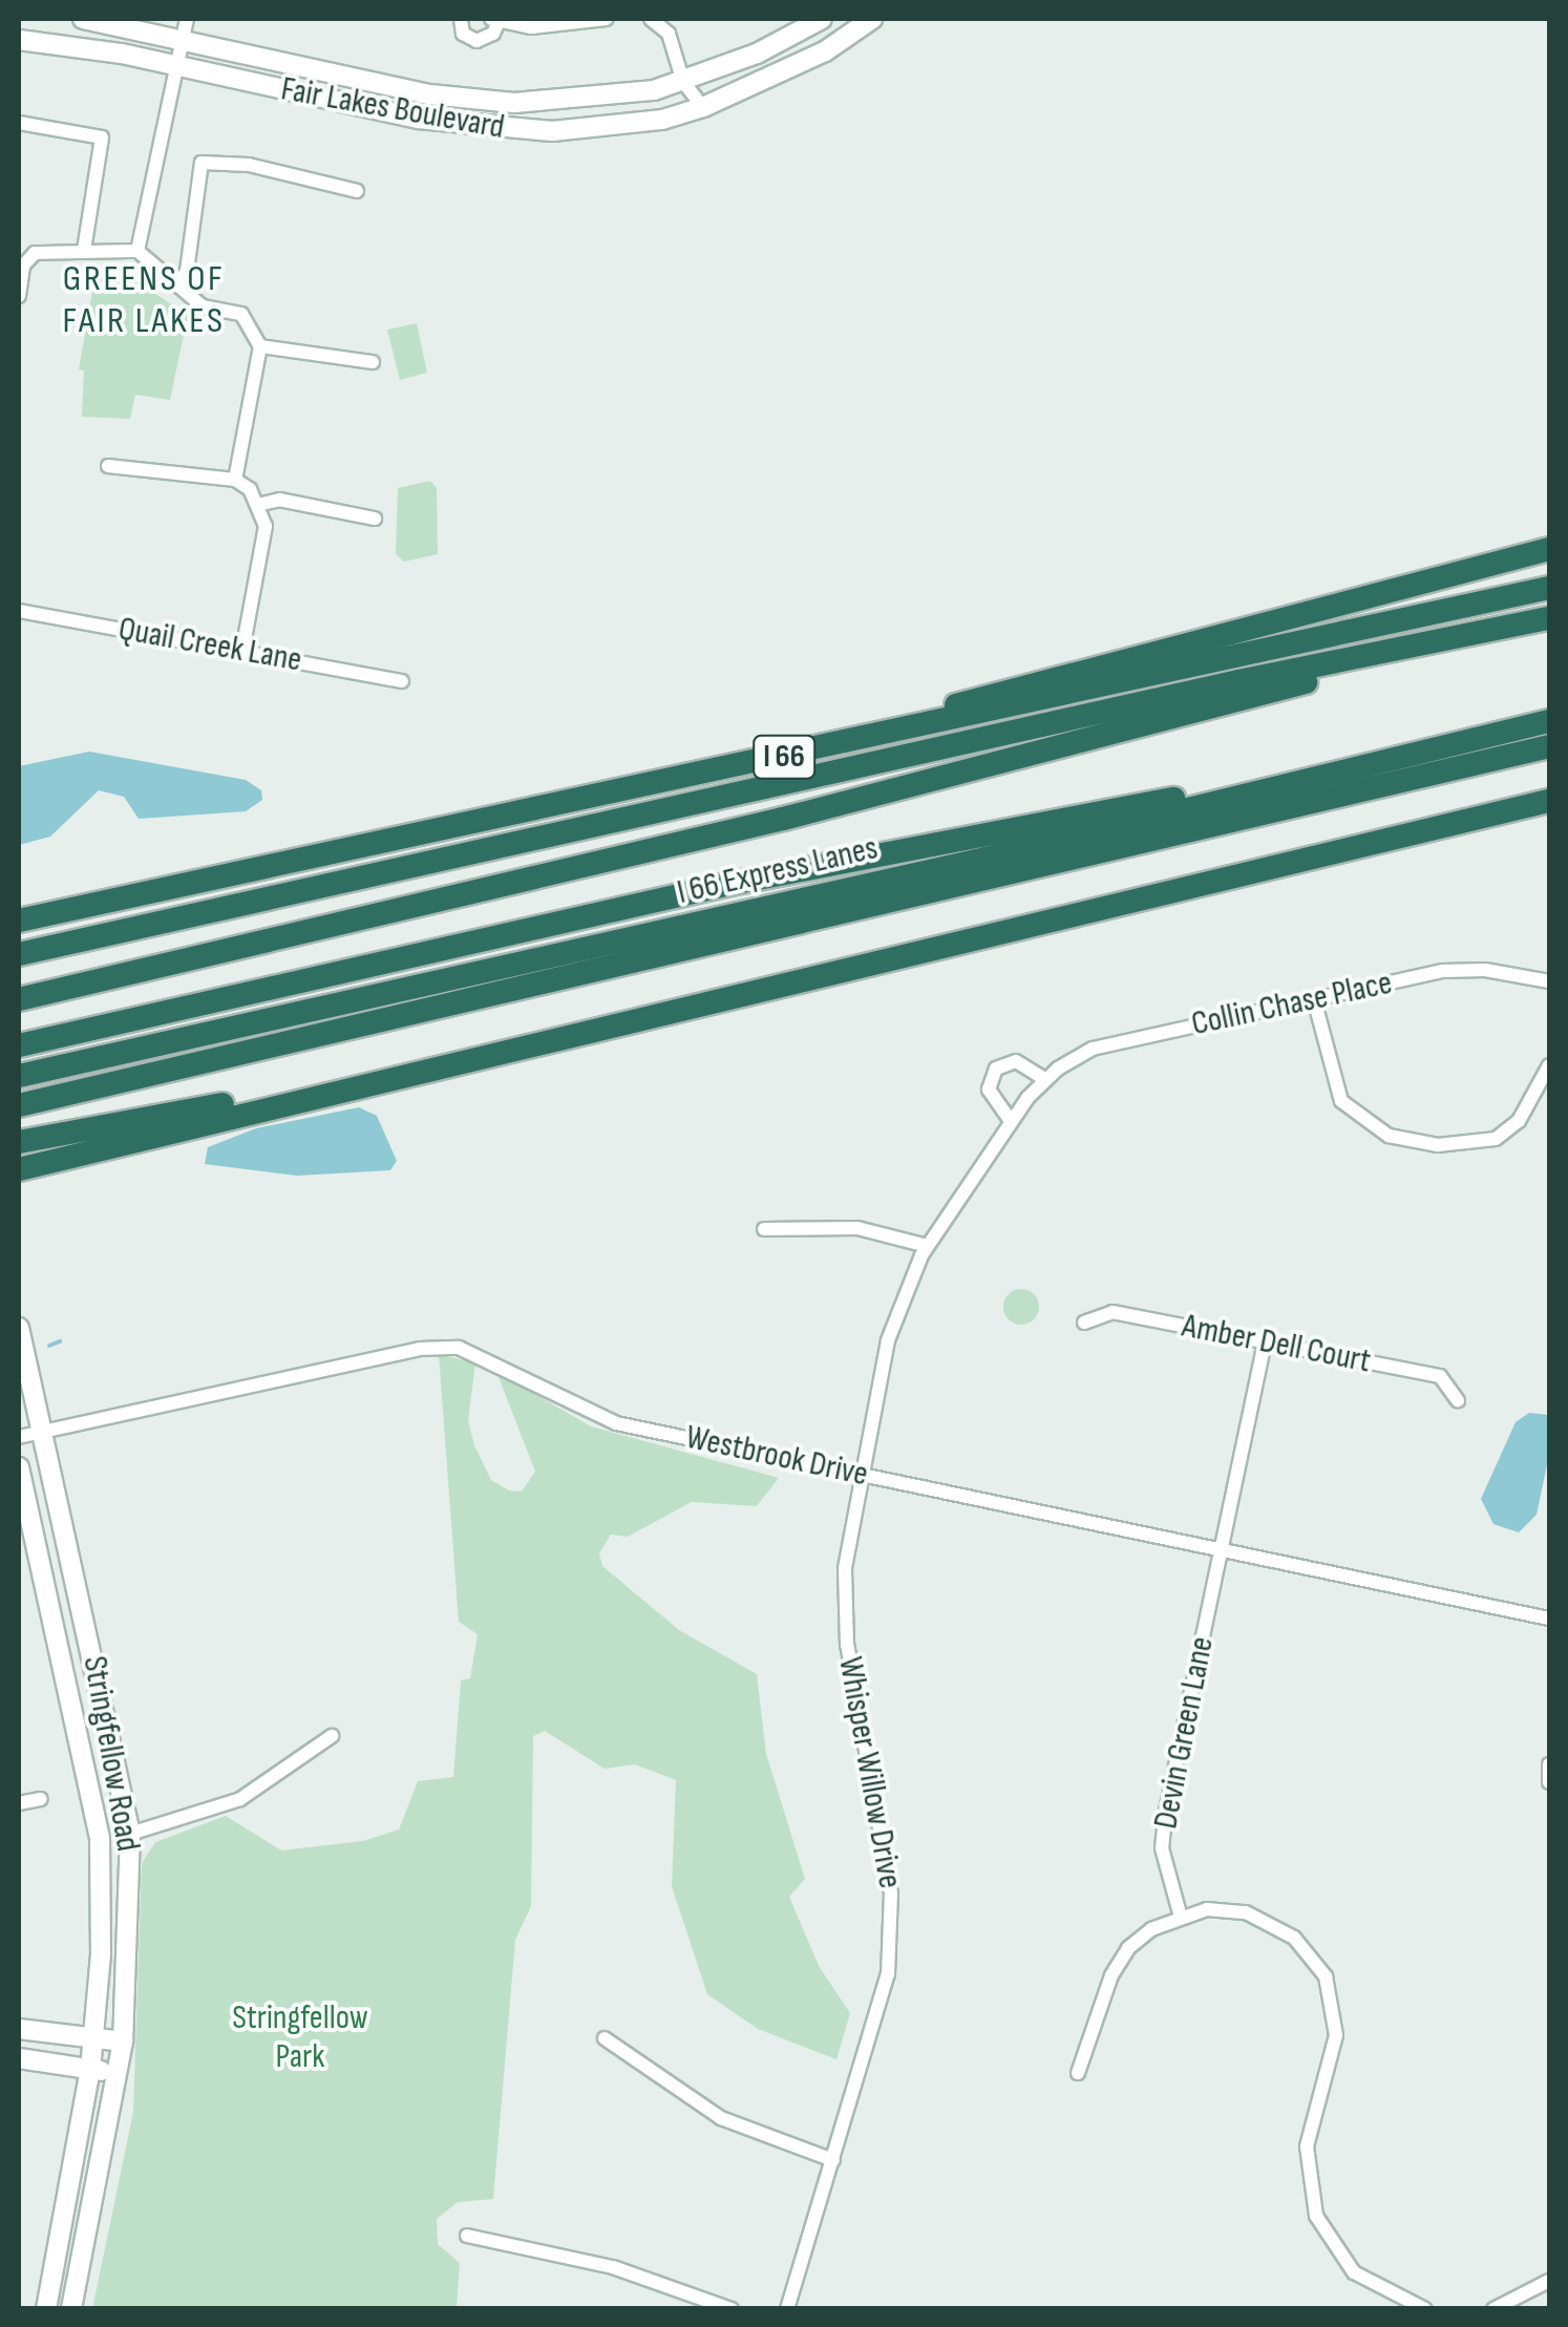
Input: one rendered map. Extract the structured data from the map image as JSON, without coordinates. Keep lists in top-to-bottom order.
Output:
{
  "streets": {
    "highway": ["I 66", "I 66 Express Lanes"],
    "street": [
      "Fair Lakes Boulevard",
      "Quail Creek Lane",
      "Collin Chase Place",
      "Amber Dell Court",
      "Westbrook Drive",
      "Devin Green Lane",
      "Stringfellow Road",
      "Whisper Willow Drive"
    ]
  },
  "crossings": [
    ["Collin Chase Place", "Westbrook Drive"],
    ["Collin Chase Place", "Whisper Willow Drive"],
    ["Amber Dell Court", "Devin Green Lane"],
    ["Westbrook Drive", "Devin Green Lane"],
    ["Westbrook Drive", "Stringfellow Road"],
    ["Westbrook Drive", "Whisper Willow Drive"]
  ],
  "districts": ["GREENS OF FAIR LAKES"],
  "parks": ["Stringfellow Park"]
}
